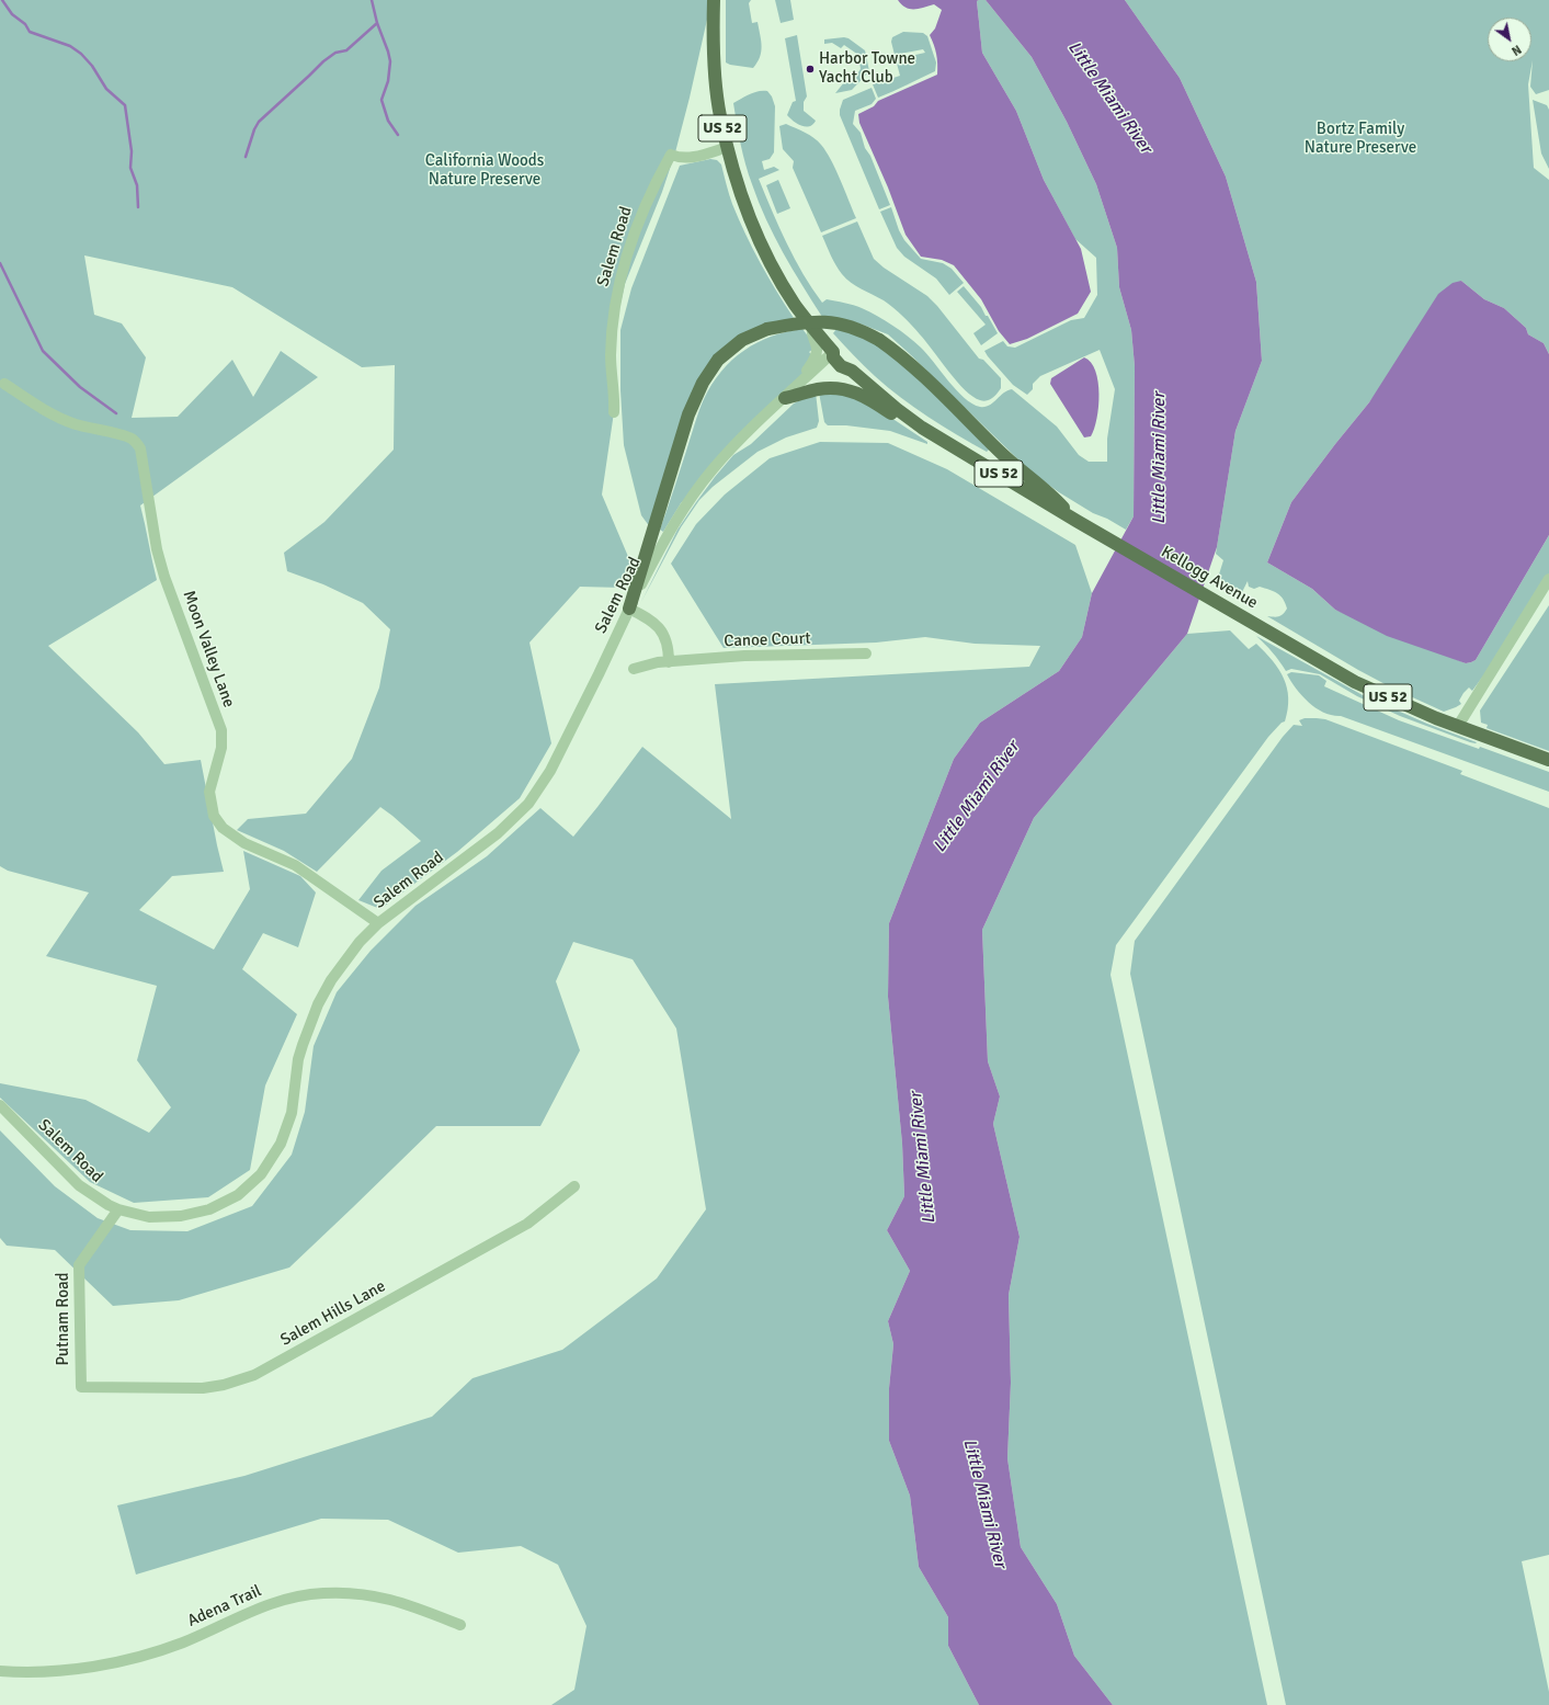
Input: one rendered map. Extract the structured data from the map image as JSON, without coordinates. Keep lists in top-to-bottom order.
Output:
{
  "streets": {
    "main road": ["US 52", "Kellogg Avenue"],
    "street": [
      "Salem Road",
      "Canoe Court",
      "Moon Valley Lane",
      "Salem Hills Lane",
      "Putnam Road",
      "Adena Trail"
    ]
  },
  "crossings": [
    ["Salem Road", "Kellogg Avenue"],
    ["Salem Road", "Moon Valley Lane"],
    ["Salem Road", "Putnam Road"],
    ["Salem Hills Lane", "Putnam Road"]
  ],
  "water": ["Little Miami River"],
  "parks": ["Bortz Family Nature Preserve", "California Woods Nature Preserve"],
  "places": ["Harbor Towne Yacht Club"],
  "north": "bottom right"
}
